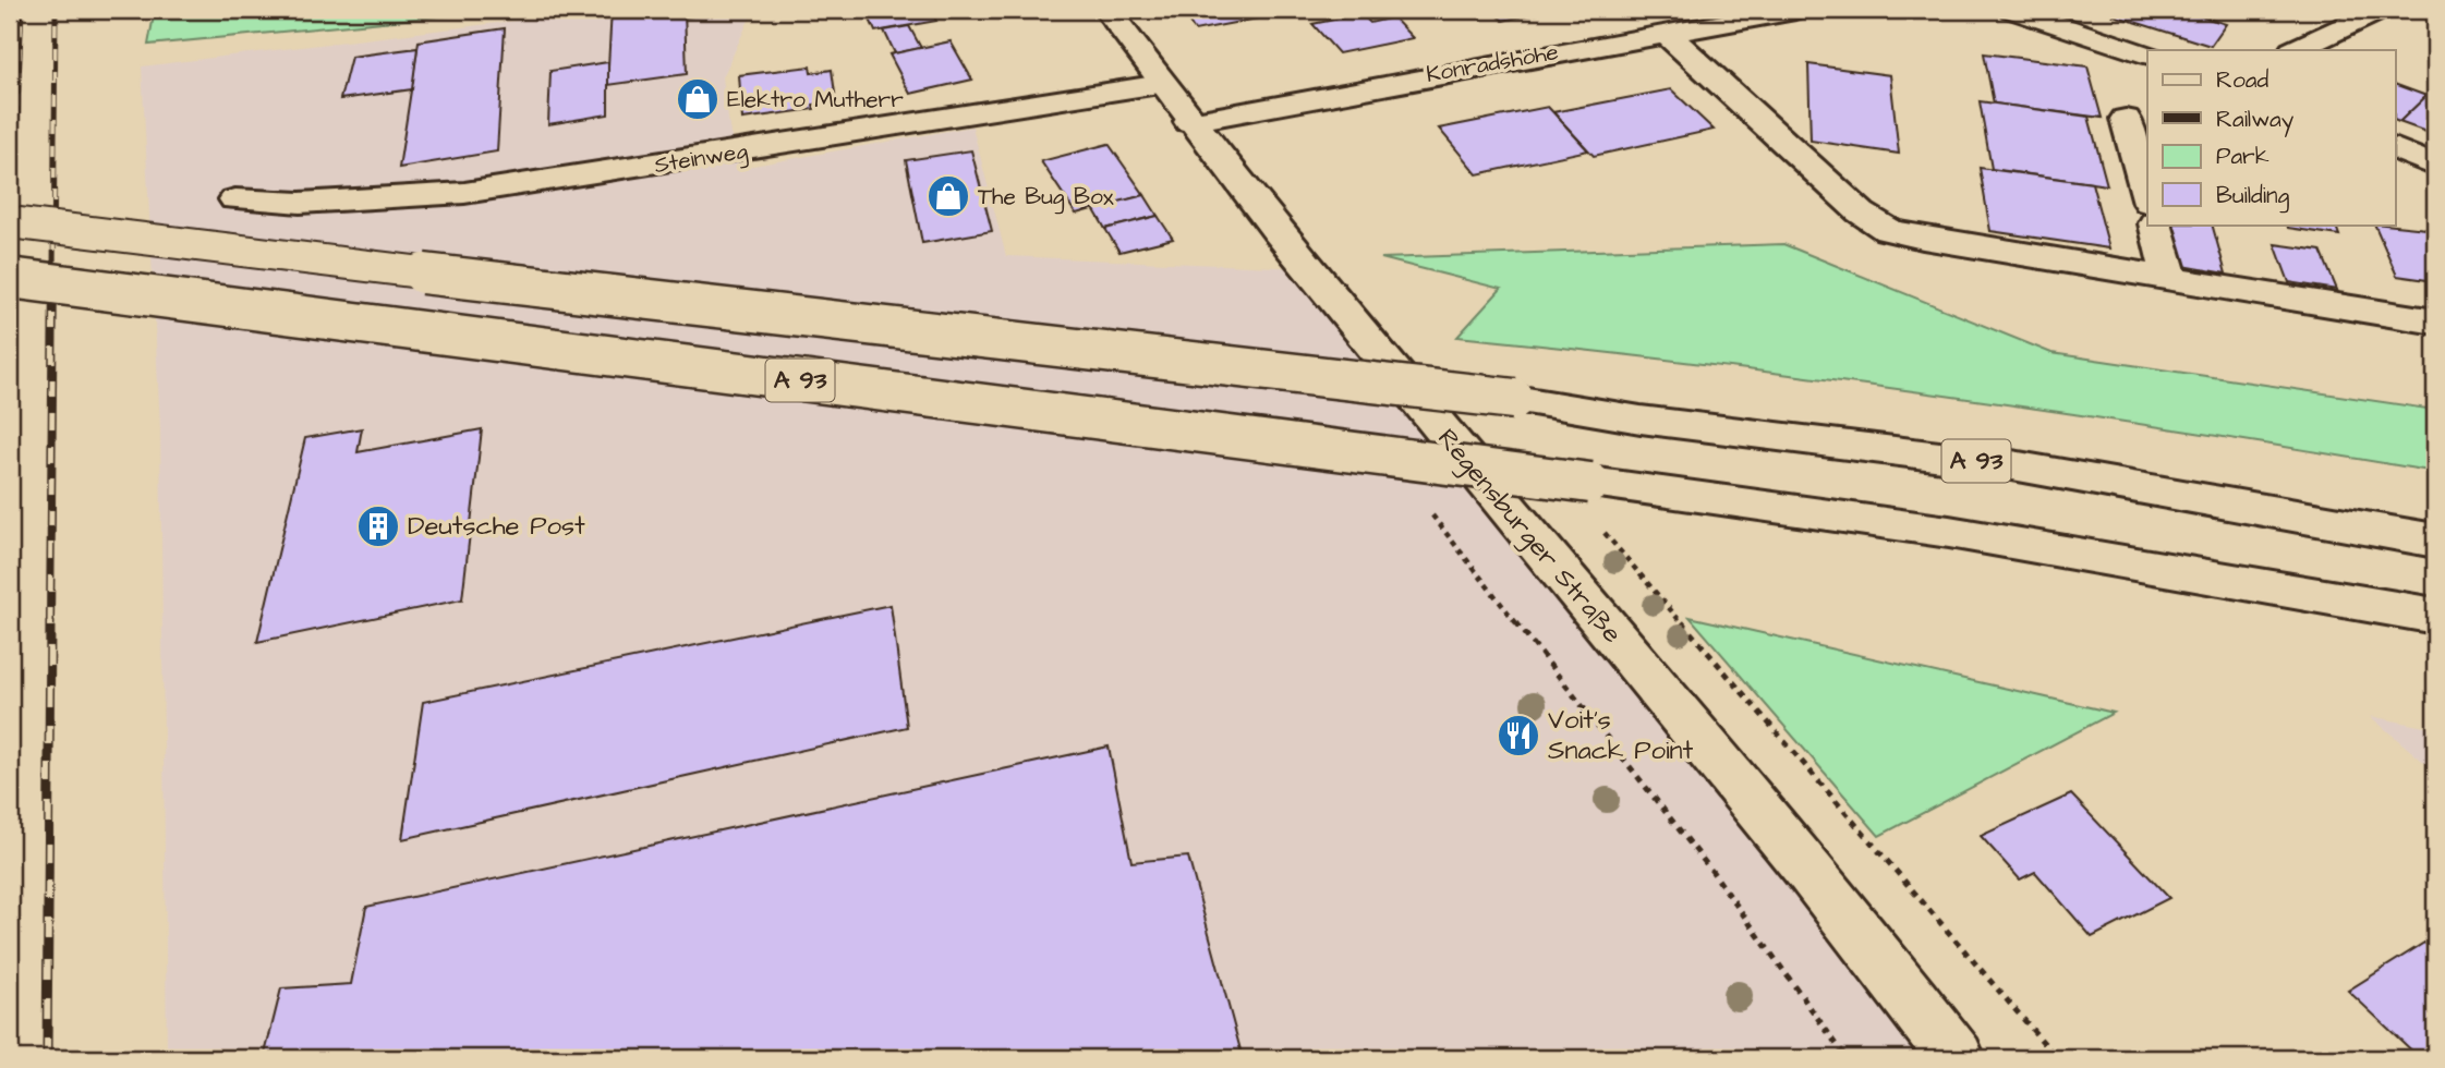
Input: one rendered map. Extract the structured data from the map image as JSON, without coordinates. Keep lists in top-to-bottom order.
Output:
{
  "streets": {
    "main road": [
      "Konradshöhe",
      "Steinweg",
      "A 93",
      "Regensburger Straße"
    ]
  },
  "crossings": [
    ["Konradshöhe", "Steinweg"],
    ["Konradshöhe", "Regensburger Straße"],
    ["Steinweg", "Regensburger Straße"]
  ],
  "places": {
    "shop": ["Elektro Mutherr", "The Bug Box"],
    "building": ["Deutsche Post"],
    "restaurant": ["Voit's Snack Point"]
  },
  "legend": [
    "Road",
    "Railway",
    "Park",
    "Building"
  ]
}
